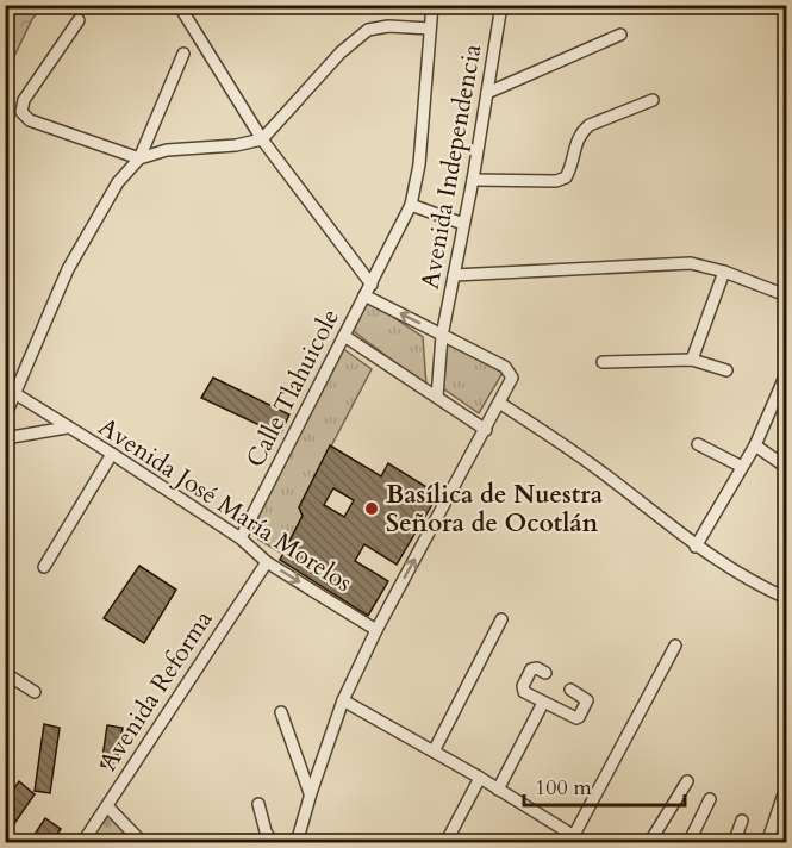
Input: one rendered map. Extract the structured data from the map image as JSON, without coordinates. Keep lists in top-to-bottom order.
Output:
{
  "streets": {
    "street": [
      "Avenida Independencia",
      "Calle Tlahuicole",
      "Avenida José María Morelos",
      "Avenida Reforma"
    ]
  },
  "crossings": [
    ["Calle Tlahuicole", "Avenida José María Morelos"],
    ["Avenida José María Morelos", "Avenida Reforma"]
  ],
  "places": ["Basílica de Nuestra Señora de Ocotlán"],
  "scale_bar": "100 m"
}
